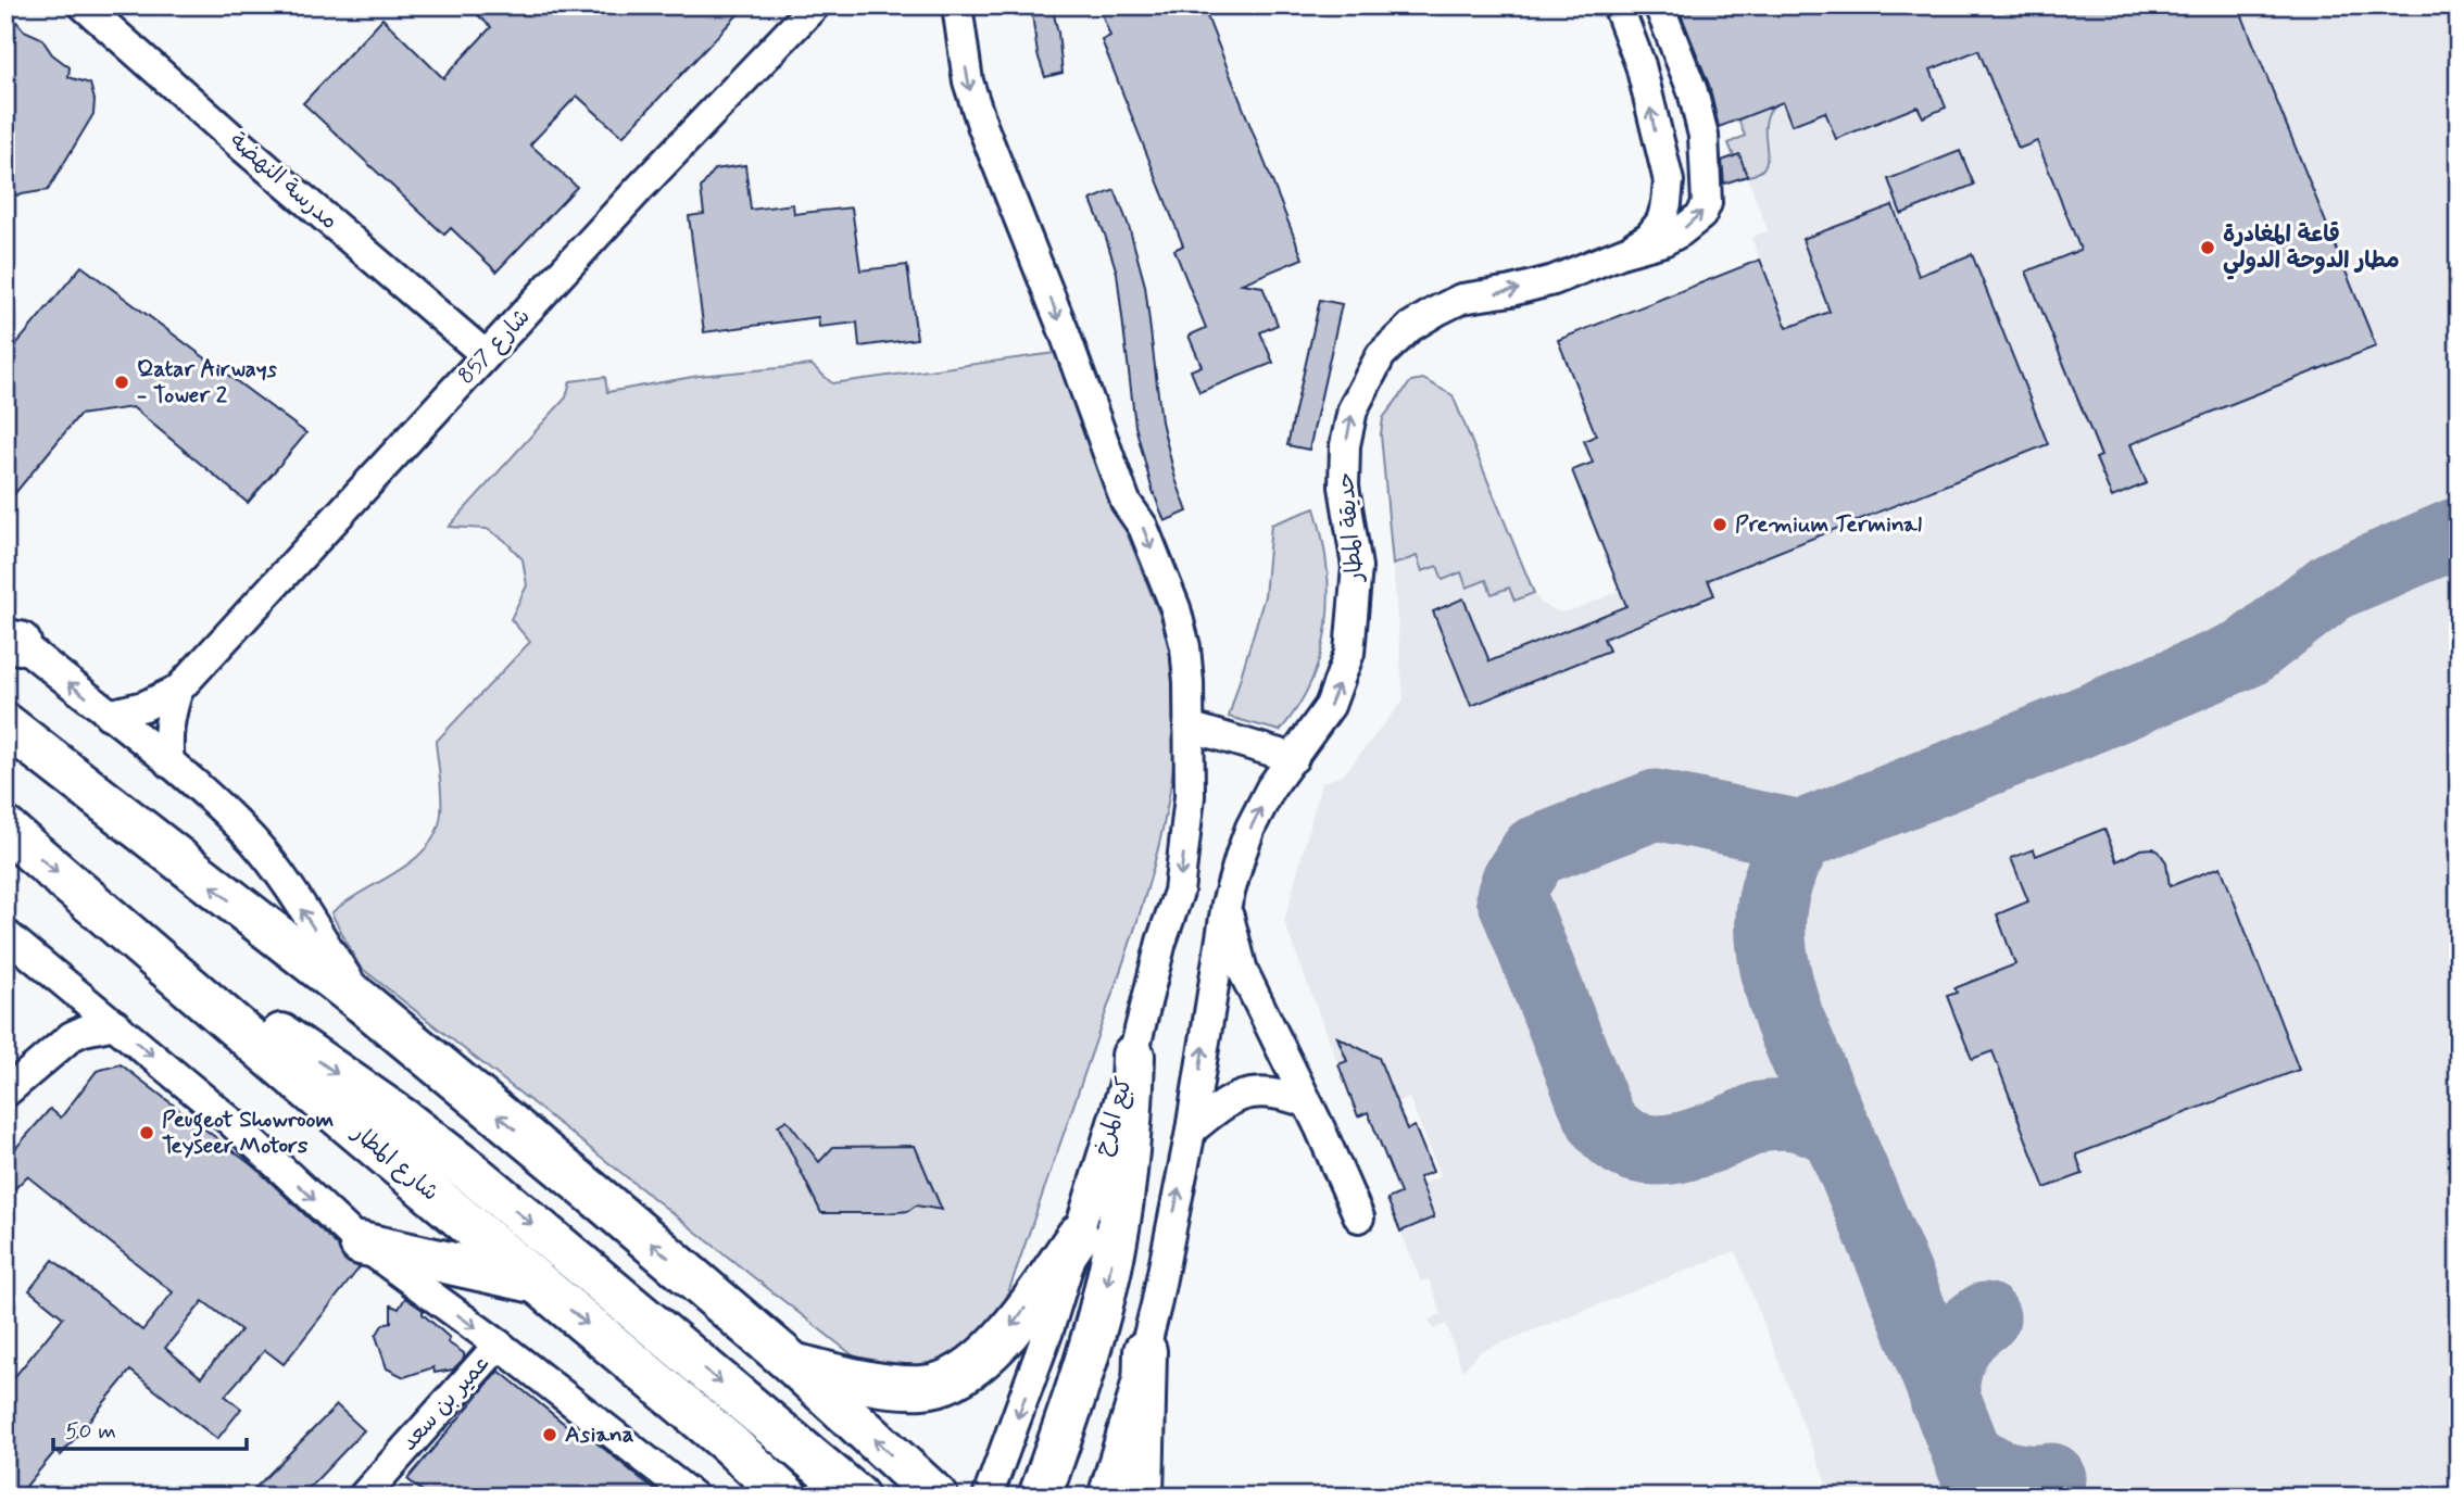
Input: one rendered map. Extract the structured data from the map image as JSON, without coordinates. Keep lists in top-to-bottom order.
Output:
{
  "streets": {
    "highway": ["شارع المطار"],
    "street": [
      "مدرسة النهضة",
      "شارع 857",
      "حديقة المطار",
      "كبع المرخ",
      "عمير بن سعد"
    ]
  },
  "crossings": [
    ["مدرسة النهضة", "شارع 857"]
  ],
  "one_way": ["حديقة المطار"],
  "places": [
    "قاعة المغادرة مطار الدوحة الدولي",
    "Qatar Airways - Tower 2",
    "Premium Terminal",
    "Peugeot Showroom Teyseer Motors",
    "Asiana"
  ],
  "scale_bar": "50 m"
}
